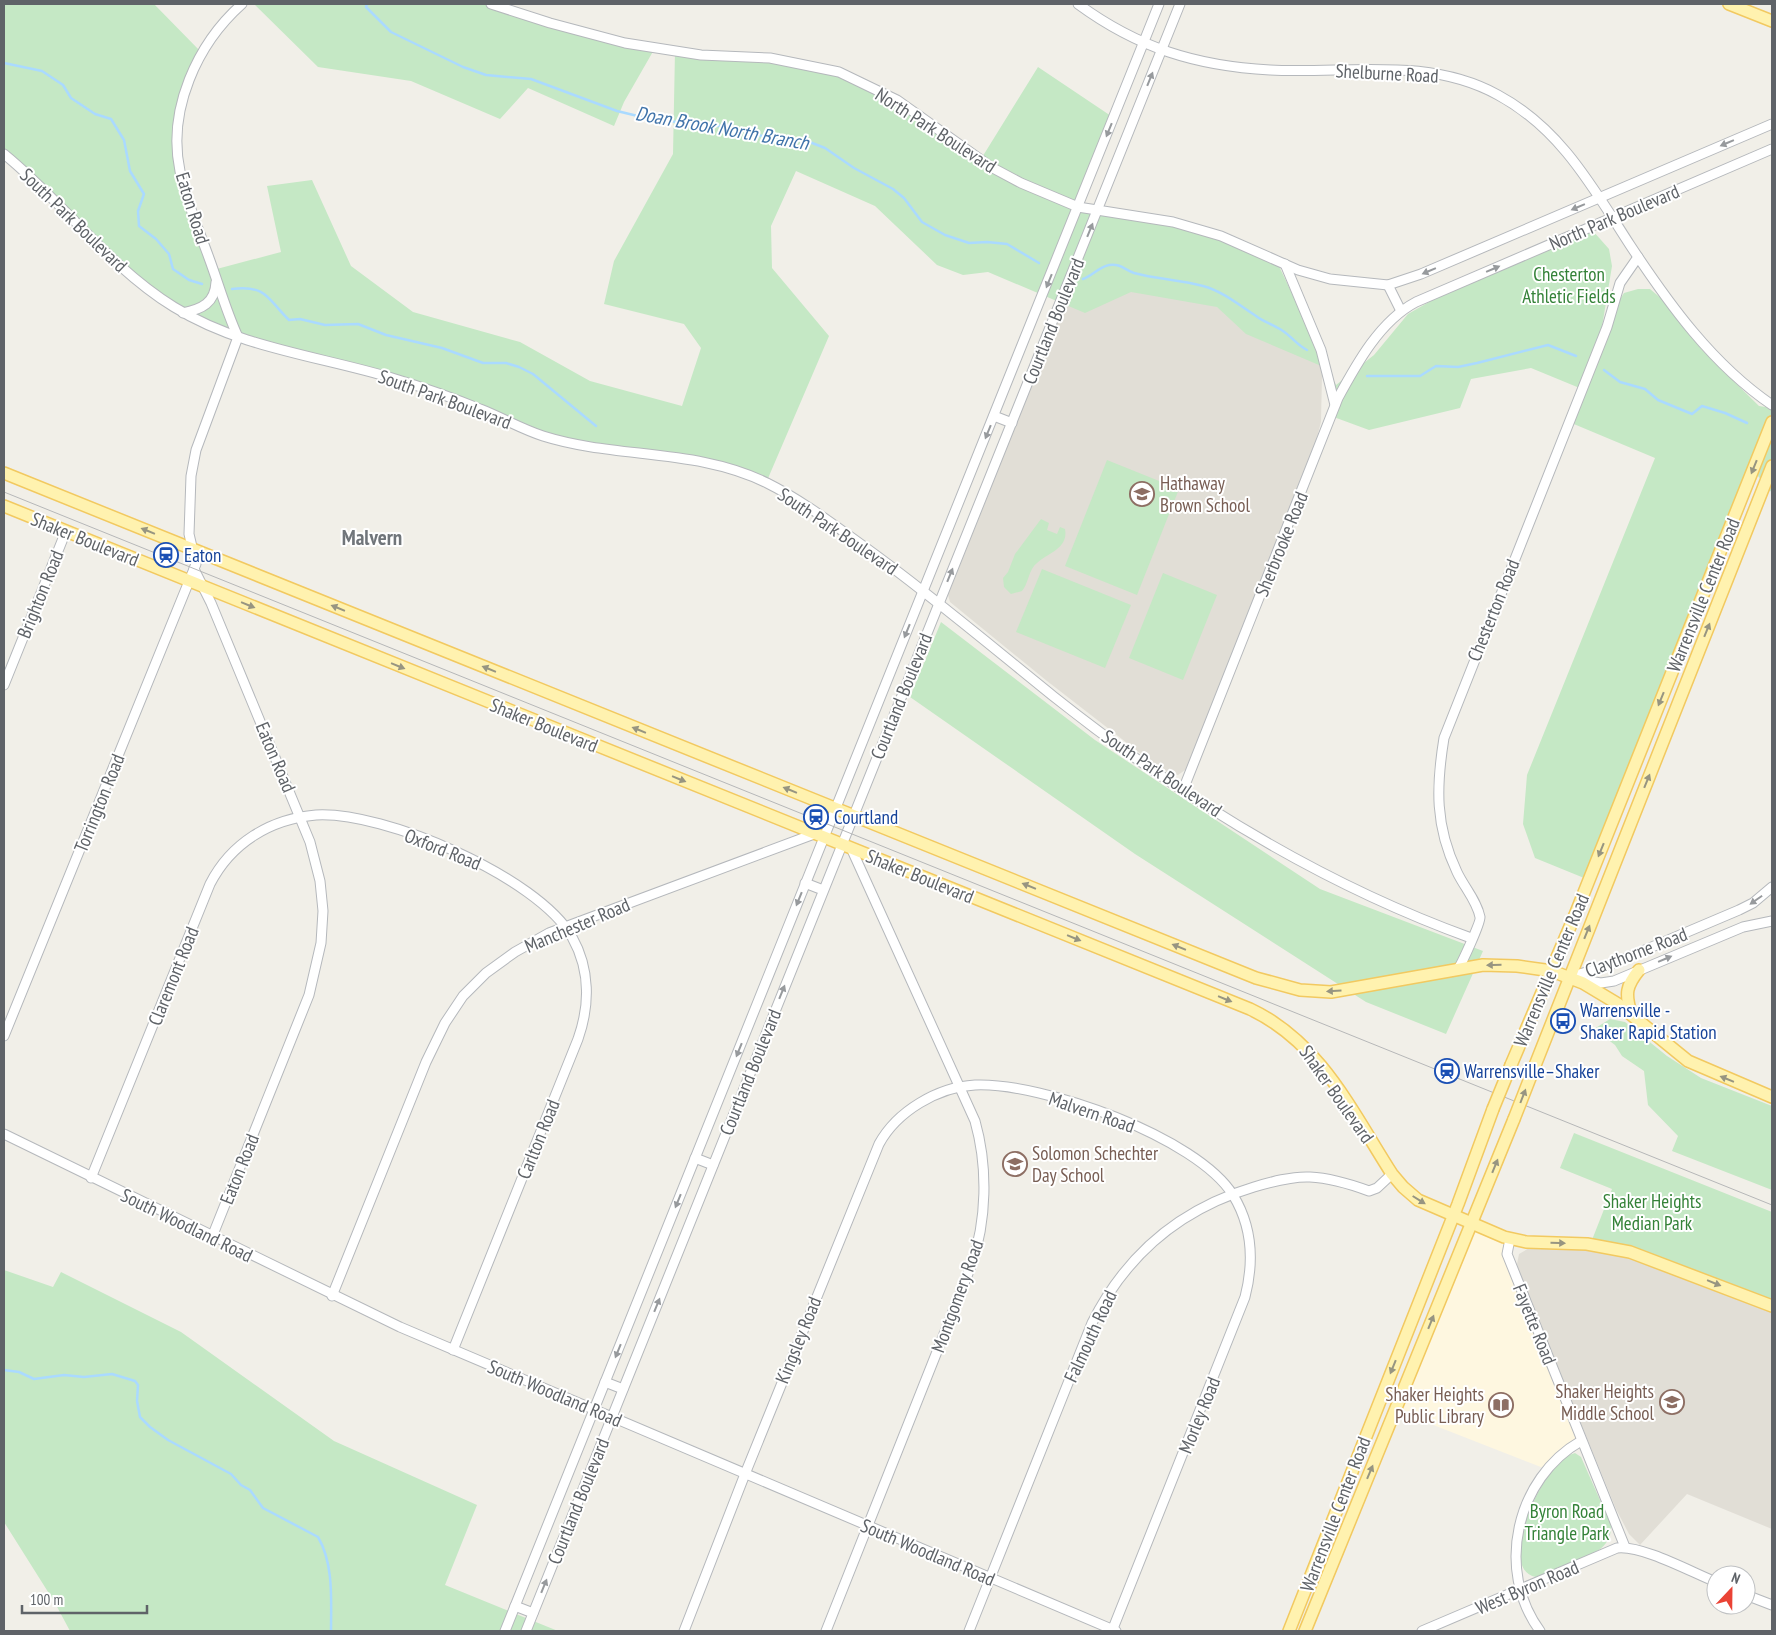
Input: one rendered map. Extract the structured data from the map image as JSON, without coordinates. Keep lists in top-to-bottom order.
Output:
{
  "streets": {
    "main road": ["Shaker Boulevard", "Warrensville Center Road"],
    "street": [
      "Shelburne Road",
      "North Park Boulevard",
      "Eaton Road",
      "South Park Boulevard",
      "Courtland Boulevard",
      "Sherbrooke Road",
      "Brighton Road",
      "Chesterton Road",
      "Torrington Road",
      "Oxford Road",
      "Manchester Road",
      "Claythorne Road",
      "Claremont Road",
      "Malvern Road",
      "Carlton Road",
      "South Woodland Road",
      "Montgomery Road",
      "Fayette Road",
      "Falmouth Road",
      "Kingsley Road",
      "Morley Road",
      "West Byron Road"
    ]
  },
  "crossings": [
    ["Shelburne Road", "North Park Boulevard"],
    ["Shelburne Road", "Courtland Boulevard"],
    ["Shelburne Road", "Chesterton Road"],
    ["North Park Boulevard", "Courtland Boulevard"],
    ["North Park Boulevard", "Sherbrooke Road"],
    ["Eaton Road", "South Park Boulevard"],
    ["Eaton Road", "Shaker Boulevard"],
    ["Eaton Road", "Torrington Road"],
    ["Eaton Road", "Oxford Road"],
    ["Eaton Road", "Claremont Road"],
    ["Eaton Road", "South Woodland Road"],
    ["South Park Boulevard", "Courtland Boulevard"],
    ["South Park Boulevard", "Sherbrooke Road"],
    ["South Park Boulevard", "Chesterton Road"],
    ["Courtland Boulevard", "Shaker Boulevard"],
    ["Courtland Boulevard", "Manchester Road"],
    ["Courtland Boulevard", "South Woodland Road"],
    ["Courtland Boulevard", "Montgomery Road"],
    ["Shaker Boulevard", "Brighton Road"],
    ["Shaker Boulevard", "Warrensville Center Road"],
    ["Shaker Boulevard", "Chesterton Road"],
    ["Shaker Boulevard", "Torrington Road"],
    ["Shaker Boulevard", "Manchester Road"],
    ["Shaker Boulevard", "Claythorne Road"],
    ["Shaker Boulevard", "Montgomery Road"],
    ["Shaker Boulevard", "Fayette Road"],
    ["Shaker Boulevard", "Falmouth Road"],
    ["Warrensville Center Road", "Claythorne Road"],
    ["Oxford Road", "Manchester Road"],
    ["Oxford Road", "Claremont Road"],
    ["Oxford Road", "Carlton Road"],
    ["Manchester Road", "Carlton Road"],
    ["Manchester Road", "South Woodland Road"],
    ["Claremont Road", "South Woodland Road"],
    ["Malvern Road", "Montgomery Road"],
    ["Malvern Road", "Falmouth Road"],
    ["Malvern Road", "Kingsley Road"],
    ["Malvern Road", "Morley Road"],
    ["Carlton Road", "South Woodland Road"],
    ["South Woodland Road", "Montgomery Road"],
    ["South Woodland Road", "Falmouth Road"],
    ["South Woodland Road", "Kingsley Road"],
    ["South Woodland Road", "Morley Road"],
    ["Montgomery Road", "Kingsley Road"],
    ["Fayette Road", "West Byron Road"],
    ["Falmouth Road", "Morley Road"]
  ],
  "districts": ["Malvern"],
  "water": ["Doan Brook North Branch"],
  "parks": ["Chesterton Athletic Fields", "Shaker Heights Median Park", "Byron Road Triangle Park"],
  "places": {
    "school or university": ["Hathaway Brown School", "Solomon Schechter Day School", "Shaker Heights Middle School"],
    "station": ["Eaton", "Courtland", "Warrensville–Shaker"],
    "bus stop": ["Warrensville - Shaker Rapid Station"],
    "library": ["Shaker Heights Public Library"]
  },
  "scale_bar": "100 m",
  "north": "top"
}
